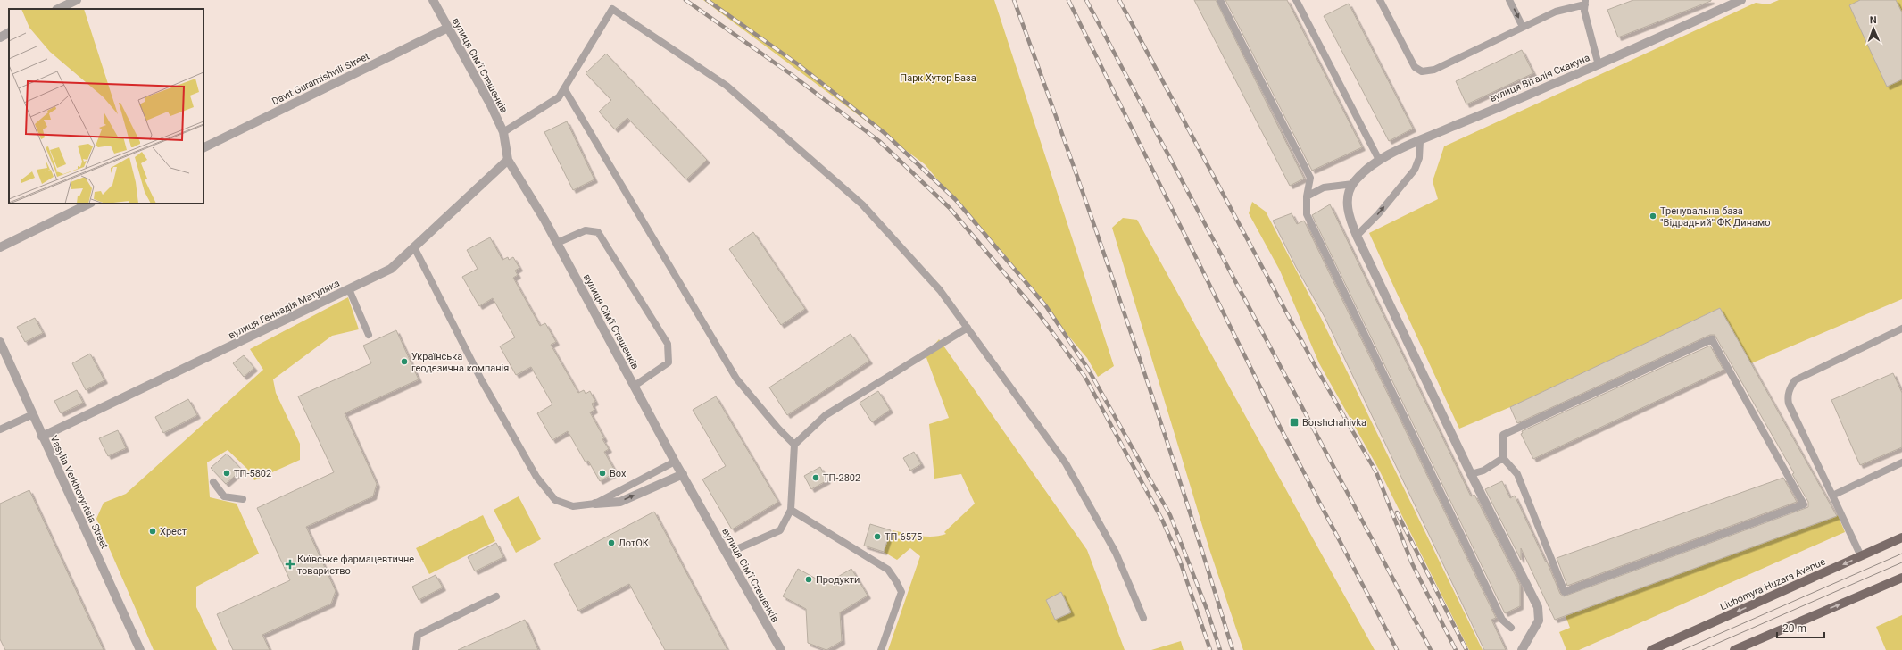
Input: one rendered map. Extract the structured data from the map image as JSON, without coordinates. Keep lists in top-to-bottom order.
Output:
{
  "streets": {
    "main road": ["Liubomyra Huzara Avenue"],
    "street": [
      "вулиця Сімʼї Стешенків",
      "вулиця Віталія Скакуна",
      "Davit Guramishvili Street",
      "вулиця Геннадія Матуляка",
      "Vasylia Verkhovyntsia Street"
    ]
  },
  "crossings": [
    ["вулиця Сімʼї Стешенків", "Davit Guramishvili Street"],
    ["вулиця Сімʼї Стешенків", "вулиця Геннадія Матуляка"],
    ["вулиця Геннадія Матуляка", "Vasylia Verkhovyntsia Street"]
  ],
  "parks": ["Парк Хутор База"],
  "places": {
    "other": [
      "Тренувальна база \"Відрадний\" ФК Динамо",
      "Українська геодезична компанія",
      "ТП-5802",
      "Box",
      "ТП-2802",
      "Хрест",
      "ТП-6575",
      "ЛотОК",
      "Продукти"
    ],
    "transit": ["Borshchahivka"],
    "health": ["Київське фармацевтичне товариство"]
  },
  "scale_bar": "20 m",
  "north": "top"
}
